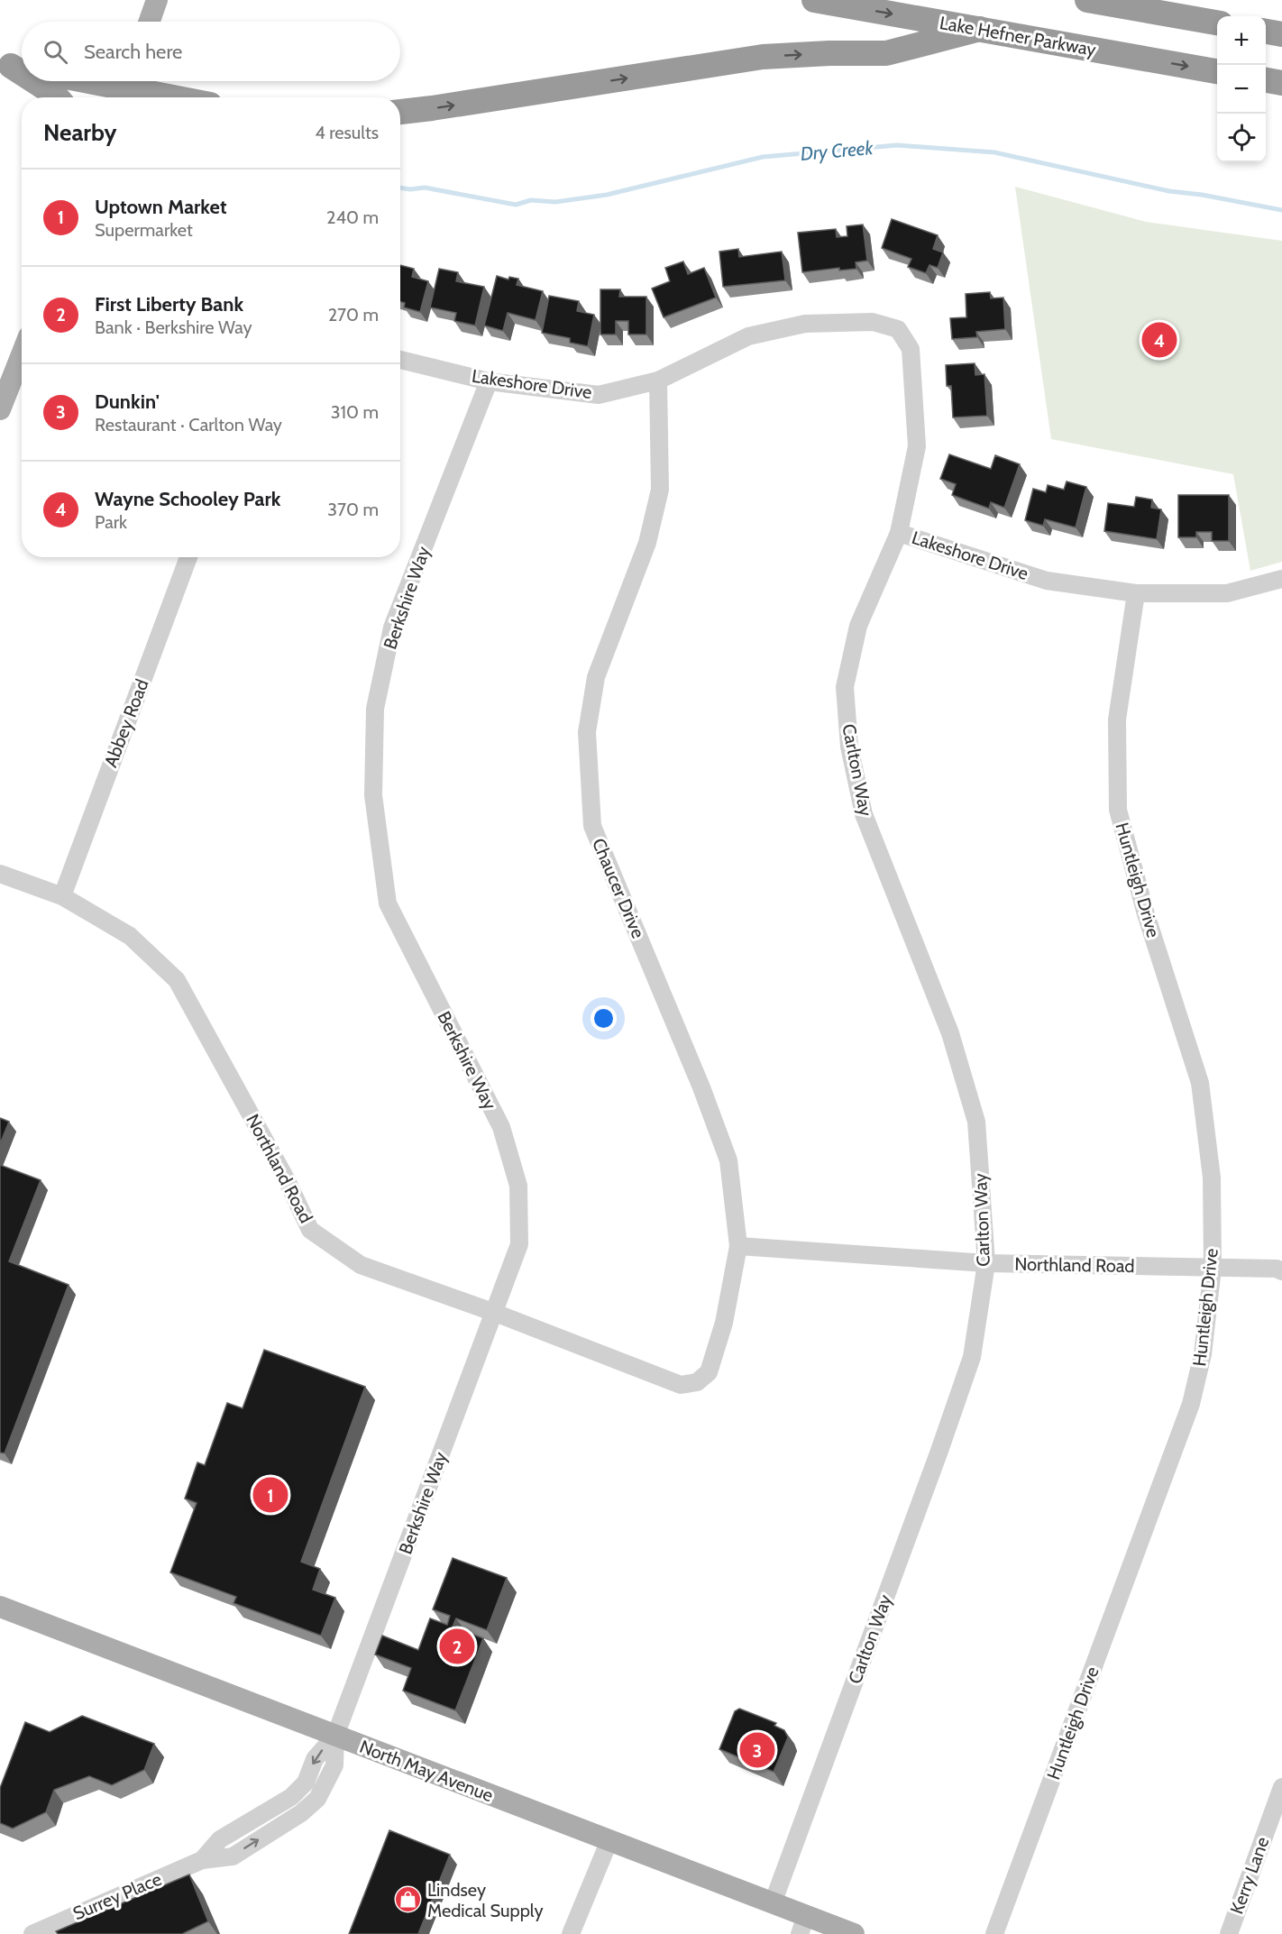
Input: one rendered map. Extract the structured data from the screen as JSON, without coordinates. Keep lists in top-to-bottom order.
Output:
{
  "streets": {
    "highway": ["Lake Hefner Parkway"],
    "main road": ["North May Avenue"],
    "street": [
      "Lakeshore Drive",
      "Berkshire Way",
      "Abbey Road",
      "Carlton Way",
      "Huntleigh Drive",
      "Chaucer Drive",
      "Northland Road",
      "Kerry Lane",
      "Surrey Place"
    ]
  },
  "crossings": [
    ["Lakeshore Drive", "Berkshire Way"],
    ["Lakeshore Drive", "Carlton Way"],
    ["Lakeshore Drive", "Huntleigh Drive"],
    ["Lakeshore Drive", "Chaucer Drive"],
    ["Berkshire Way", "Northland Road"],
    ["Berkshire Way", "North May Avenue"],
    ["Berkshire Way", "Surrey Place"],
    ["Abbey Road", "Northland Road"],
    ["Carlton Way", "Northland Road"],
    ["Carlton Way", "North May Avenue"],
    ["Huntleigh Drive", "Northland Road"],
    ["Chaucer Drive", "Northland Road"],
    ["North May Avenue", "Surrey Place"]
  ],
  "water": ["Dry Creek"],
  "places": {
    "shop": ["Lindsey Medical Supply"]
  },
  "page": {
    "map_buttons": ["+", "−"],
    "search": "Search here",
    "heading": ["Nearby", "4 results"],
    "list": [
      {
        "mark": "1",
        "name": "Uptown Market",
        "note": "Supermarket",
        "value": "240 m"
      },
      {
        "mark": "2",
        "name": "First Liberty Bank",
        "note": "Bank · Berkshire Way",
        "value": "270 m"
      },
      {
        "mark": "3",
        "name": "Dunkin'",
        "note": "Restaurant · Carlton Way",
        "value": "310 m"
      },
      {
        "mark": "4",
        "name": "Wayne Schooley Park",
        "note": "Park",
        "value": "370 m"
      }
    ],
    "pins": [
      "4",
      "1",
      "2",
      "3"
    ]
  }
}
